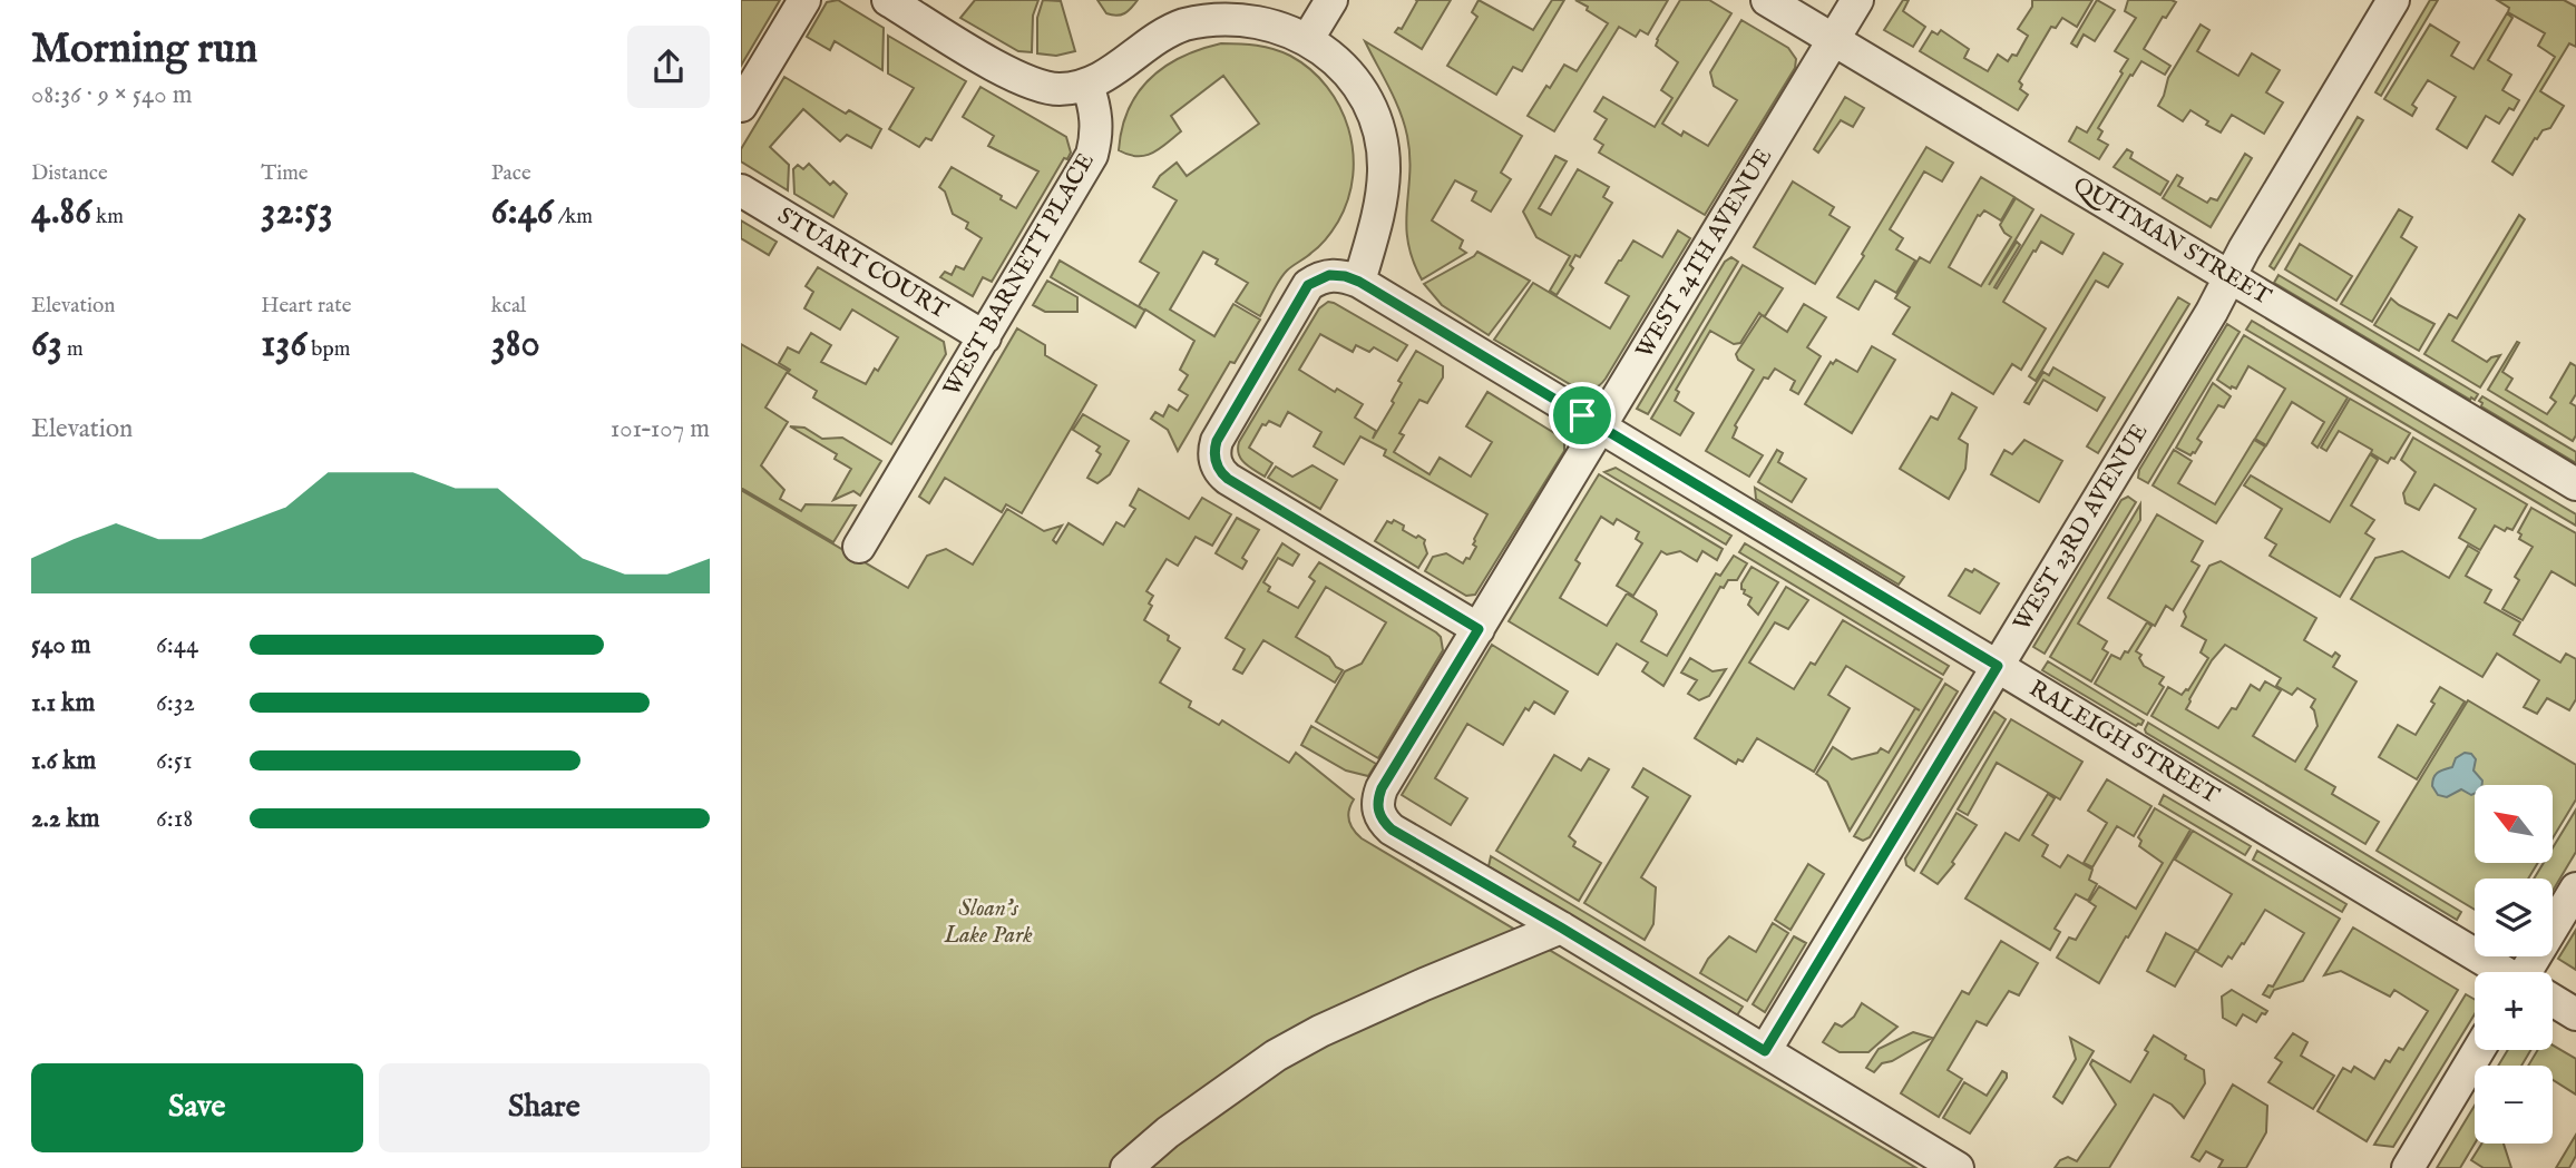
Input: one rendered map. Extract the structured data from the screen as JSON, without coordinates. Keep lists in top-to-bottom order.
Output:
{
  "streets": {
    "street": [
      "QUITMAN STREET",
      "WEST 24TH AVENUE",
      "STUART COURT",
      "WEST BARNETT PLACE",
      "WEST 23RD AVENUE",
      "RALEIGH STREET"
    ]
  },
  "crossings": [
    ["QUITMAN STREET", "WEST 24TH AVENUE"],
    ["QUITMAN STREET", "WEST 23RD AVENUE"],
    ["WEST 24TH AVENUE", "RALEIGH STREET"],
    ["STUART COURT", "WEST BARNETT PLACE"],
    ["WEST 23RD AVENUE", "RALEIGH STREET"]
  ],
  "parks": ["Sloan's Lake Park"],
  "north": "top left",
  "page": {
    "heading": ["Morning run", "08:36 · 9 × 540 m"],
    "stats": [
      ["Distance", "4.86 km"],
      ["Time", "32:53"],
      ["Pace", "6:46 /km"],
      ["Elevation", "63 m"],
      ["Heart rate", "136 bpm"],
      ["kcal", "380"]
    ],
    "chart": ["Elevation", "101–107 m"],
    "list": [
      {
        "name": "540 m",
        "note": "6:44"
      },
      {
        "name": "1.1 km",
        "note": "6:32"
      },
      {
        "name": "1.6 km",
        "note": "6:51"
      },
      {
        "name": "2.2 km",
        "note": "6:18"
      }
    ],
    "map_buttons": ["+", "−"],
    "buttons": ["Save", "Share"]
  }
}
